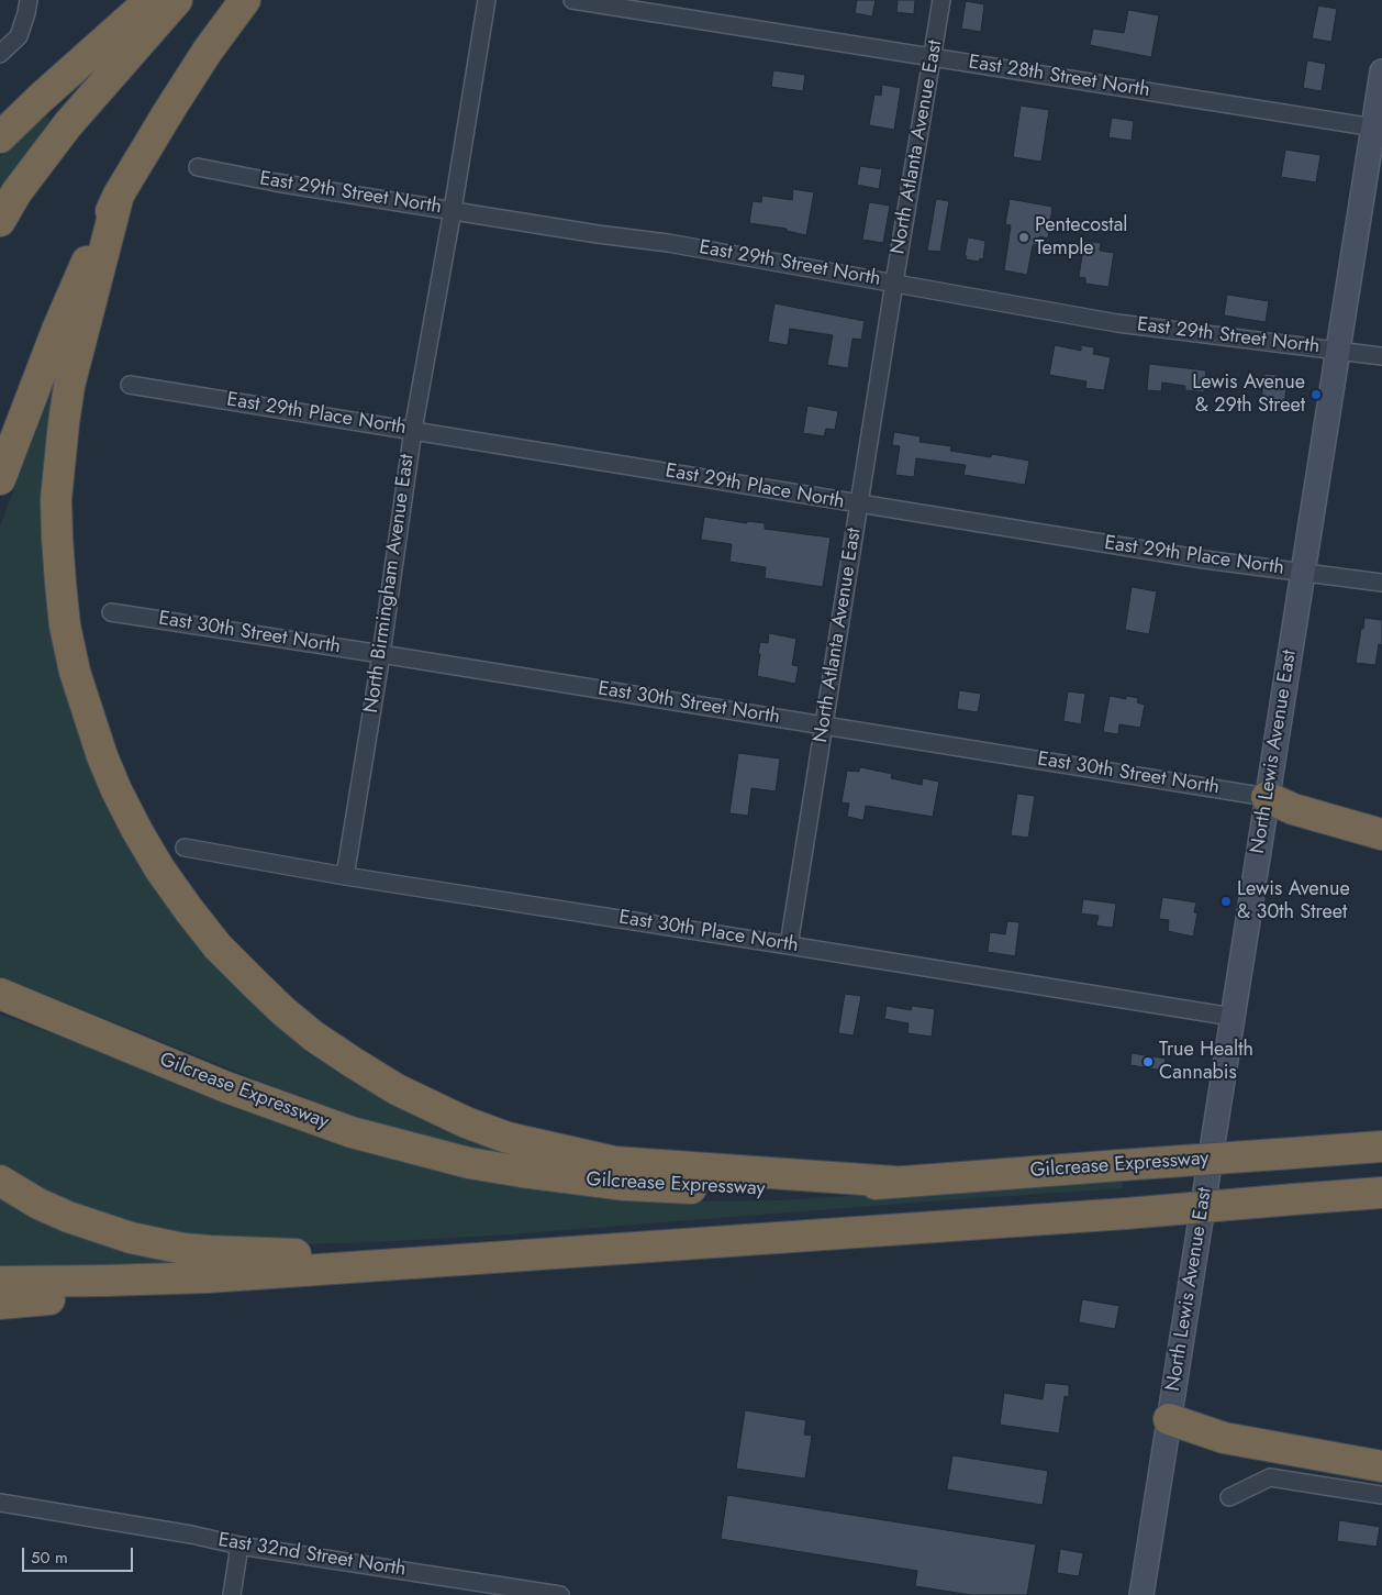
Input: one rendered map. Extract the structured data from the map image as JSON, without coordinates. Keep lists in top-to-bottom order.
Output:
{
  "streets": {
    "highway": ["Gilcrease Expressway"],
    "main road": ["North Lewis Avenue East"],
    "street": [
      "East 28th Street North",
      "North Atlanta Avenue East",
      "East 29th Street North",
      "East 29th Place North",
      "North Birmingham Avenue East",
      "East 30th Street North",
      "East 30th Place North",
      "East 32nd Street North"
    ]
  },
  "crossings": [
    ["East 28th Street North", "North Atlanta Avenue East"],
    ["East 28th Street North", "North Lewis Avenue East"],
    ["North Atlanta Avenue East", "East 29th Street North"],
    ["North Atlanta Avenue East", "East 29th Place North"],
    ["North Atlanta Avenue East", "East 30th Street North"],
    ["North Atlanta Avenue East", "East 30th Place North"],
    ["East 29th Street North", "North Birmingham Avenue East"],
    ["East 29th Street North", "North Lewis Avenue East"],
    ["East 29th Place North", "North Birmingham Avenue East"],
    ["East 29th Place North", "North Lewis Avenue East"],
    ["North Birmingham Avenue East", "East 30th Street North"],
    ["North Birmingham Avenue East", "East 30th Place North"],
    ["East 30th Street North", "North Lewis Avenue East"],
    ["North Lewis Avenue East", "East 30th Place North"]
  ],
  "places": [
    "Pentecostal Temple",
    "Lewis Avenue & 29th Street",
    "Lewis Avenue & 30th Street",
    "True Health Cannabis"
  ],
  "scale_bar": "50 m"
}
